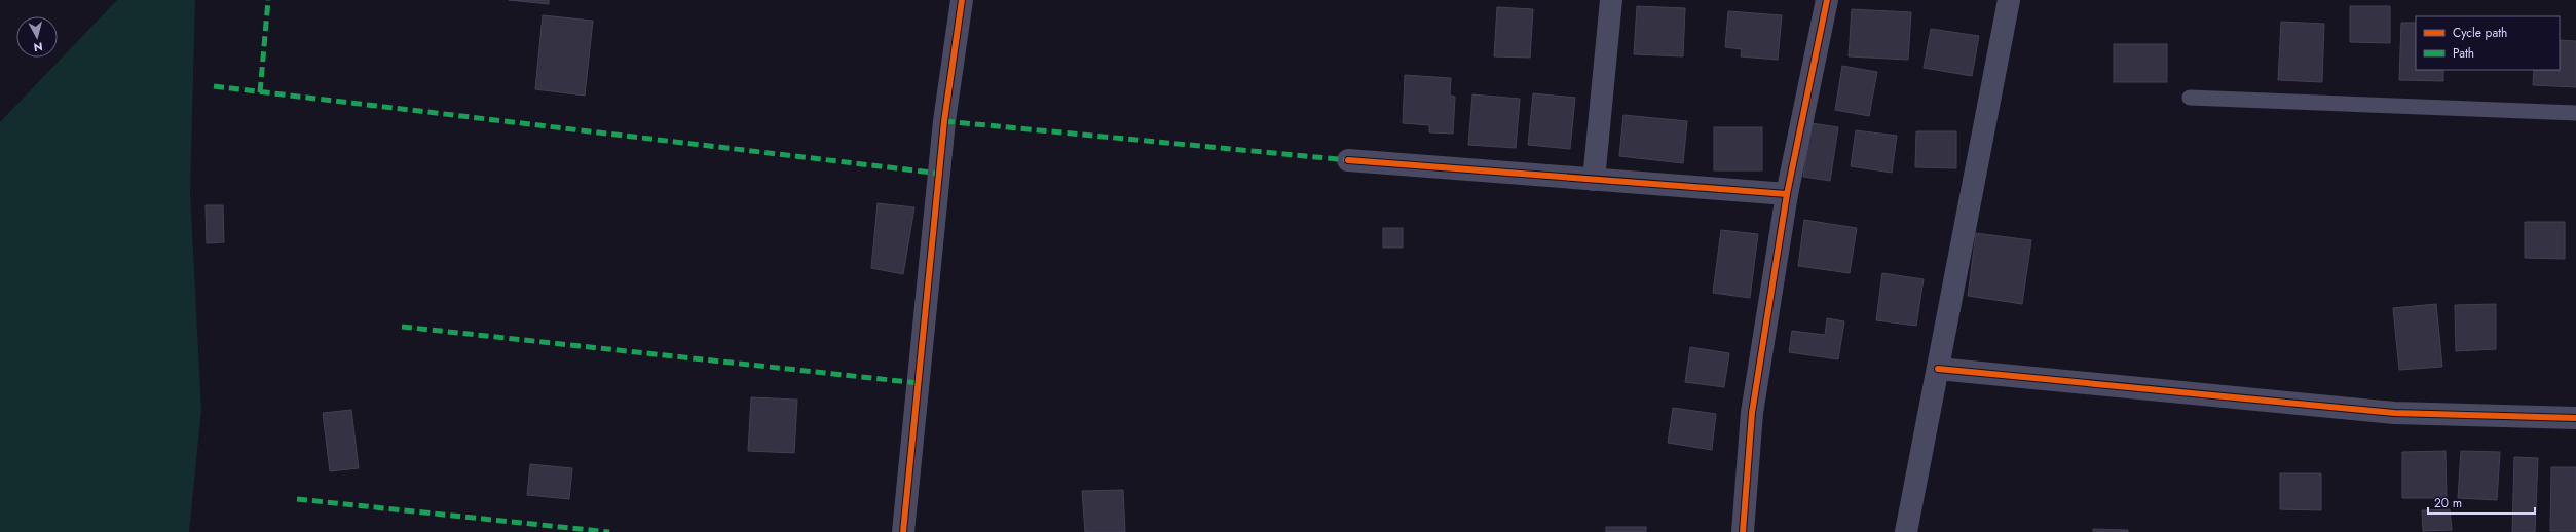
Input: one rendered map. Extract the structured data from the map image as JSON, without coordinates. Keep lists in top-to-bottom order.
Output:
{
  "legend": ["Cycle path", "Path"],
  "scale_bar": "20 m",
  "north": "bottom"
}
